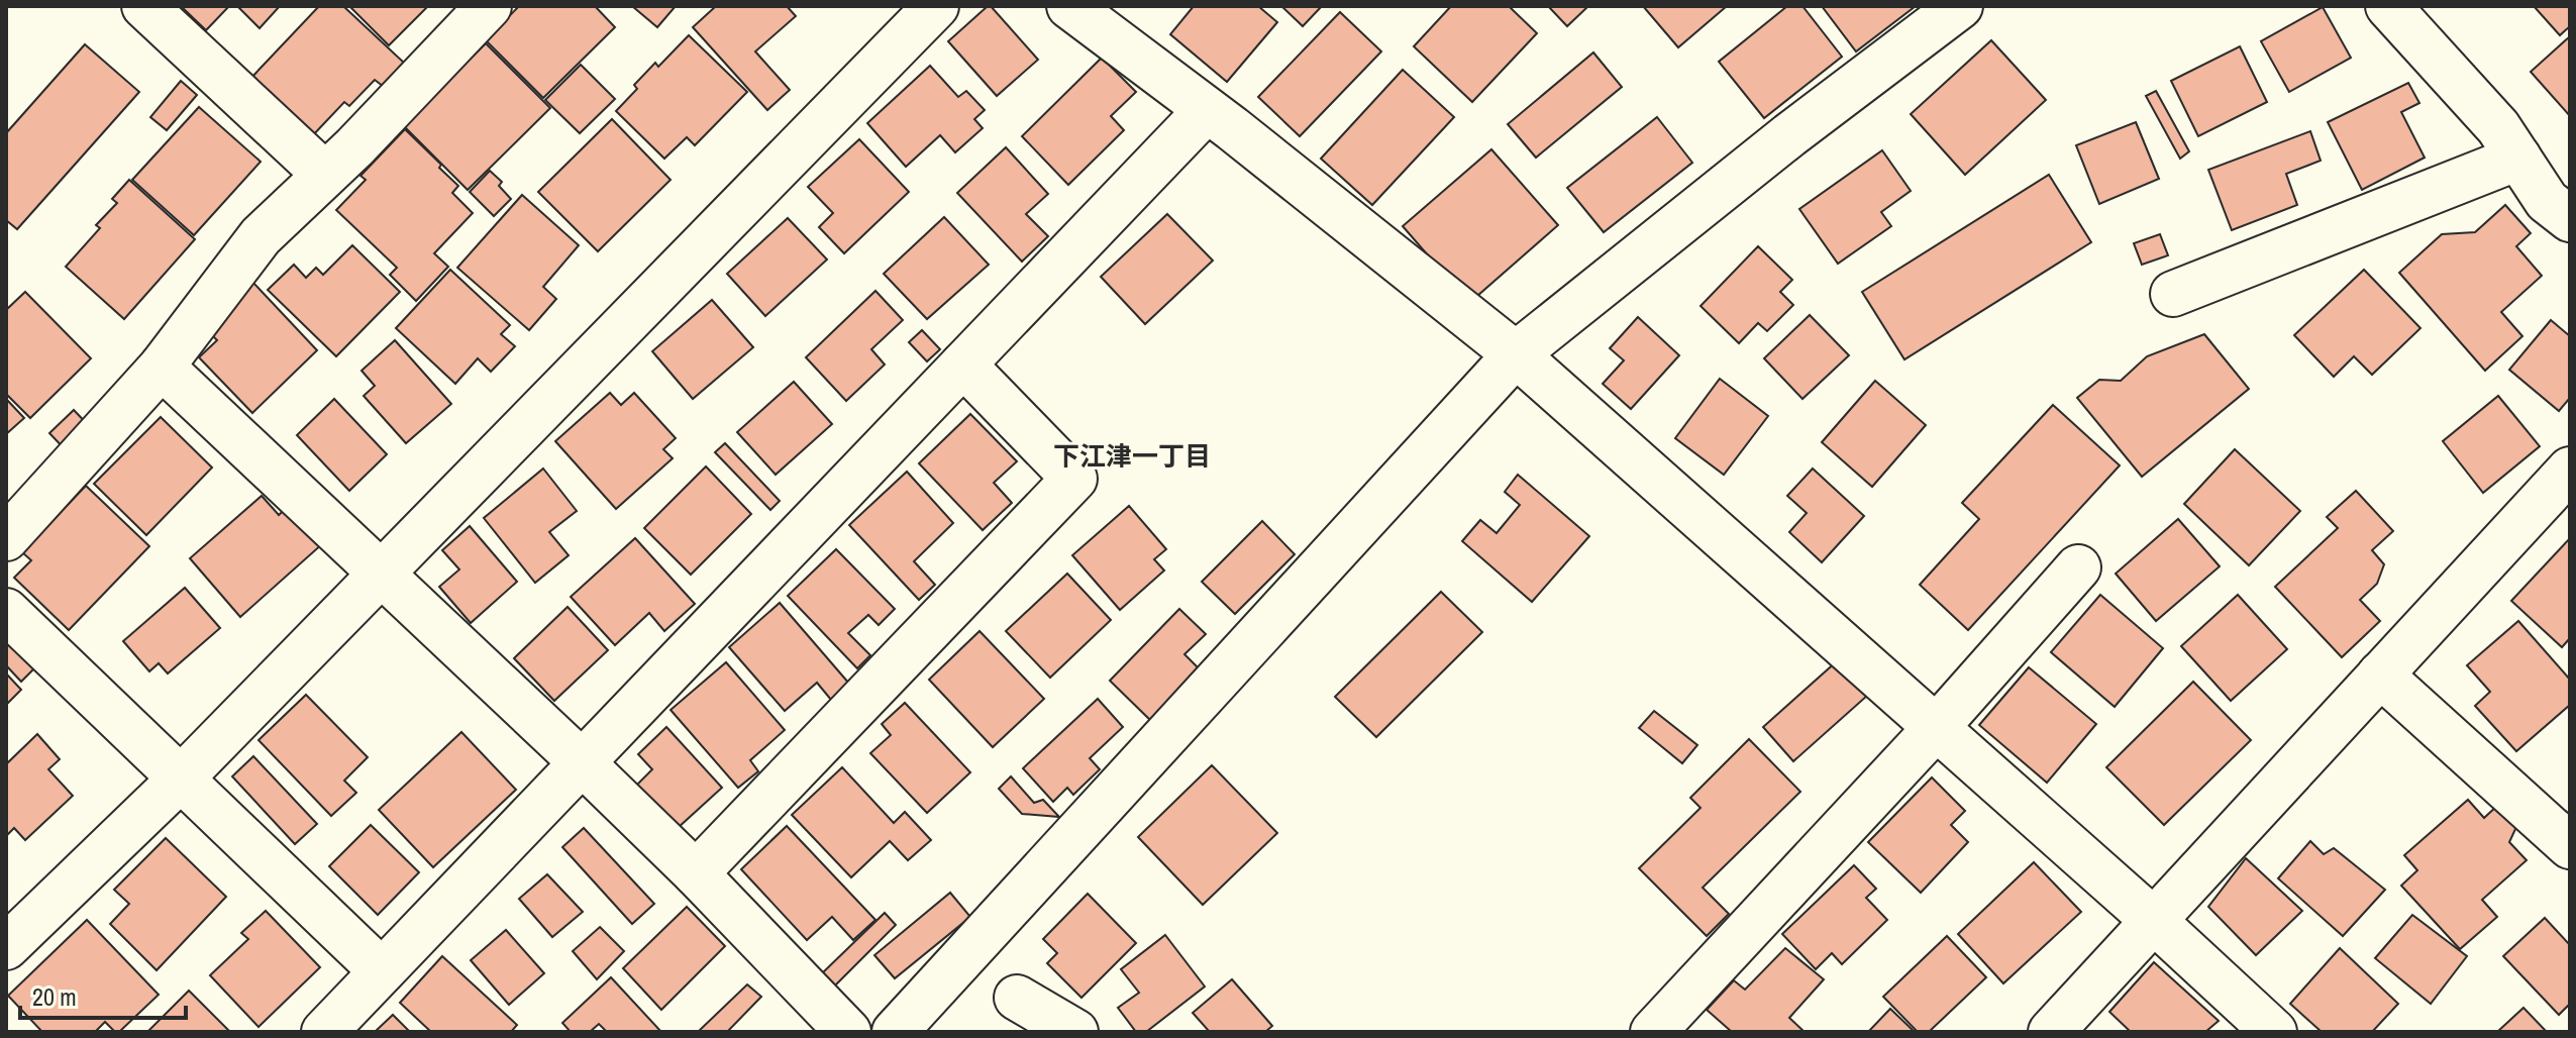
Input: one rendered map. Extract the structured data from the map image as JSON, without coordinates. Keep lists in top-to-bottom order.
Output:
{
  "districts": ["下江津一丁目"],
  "scale_bar": "20 m"
}
